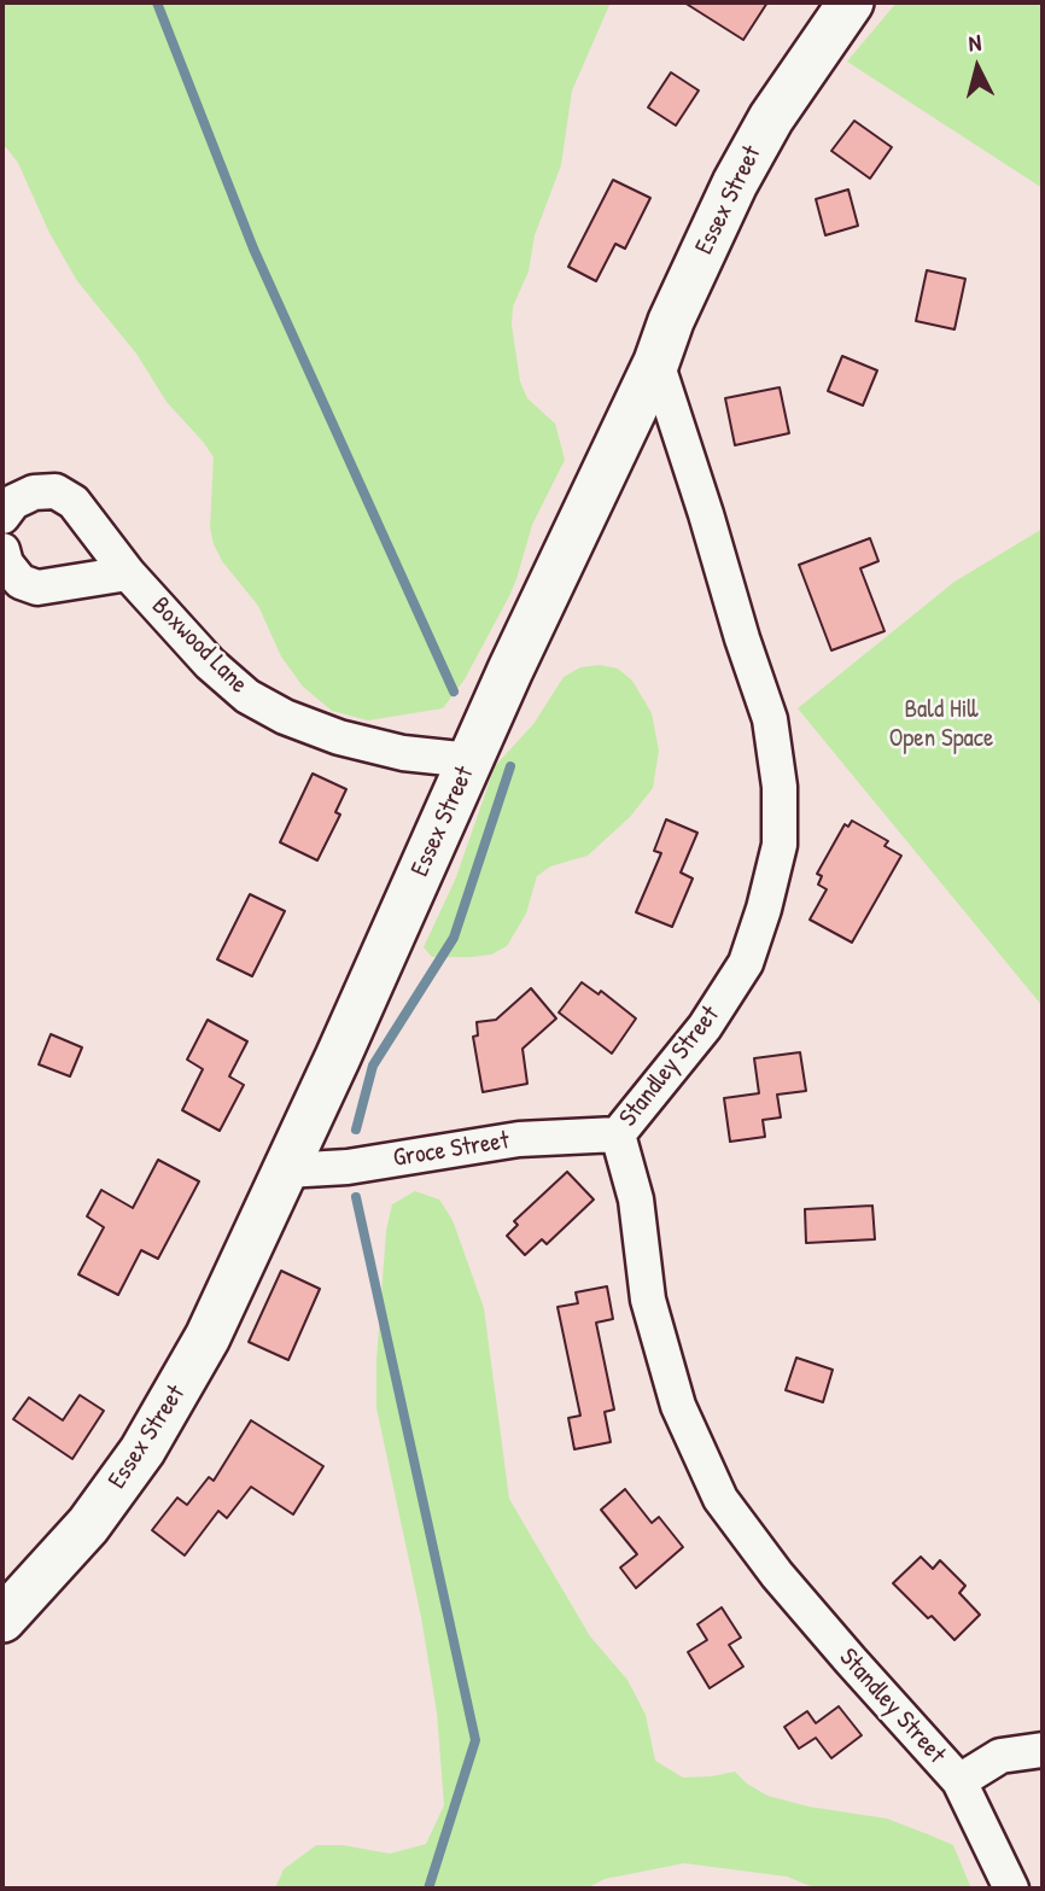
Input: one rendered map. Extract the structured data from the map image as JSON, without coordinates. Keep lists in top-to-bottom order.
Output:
{
  "streets": {
    "main road": ["Essex Street"],
    "street": ["Boxwood Lane", "Standley Street", "Groce Street"]
  },
  "crossings": [
    ["Essex Street", "Boxwood Lane"],
    ["Essex Street", "Standley Street"],
    ["Essex Street", "Groce Street"],
    ["Standley Street", "Groce Street"]
  ],
  "parks": ["Bald Hill Open Space"],
  "north": "top"
}
